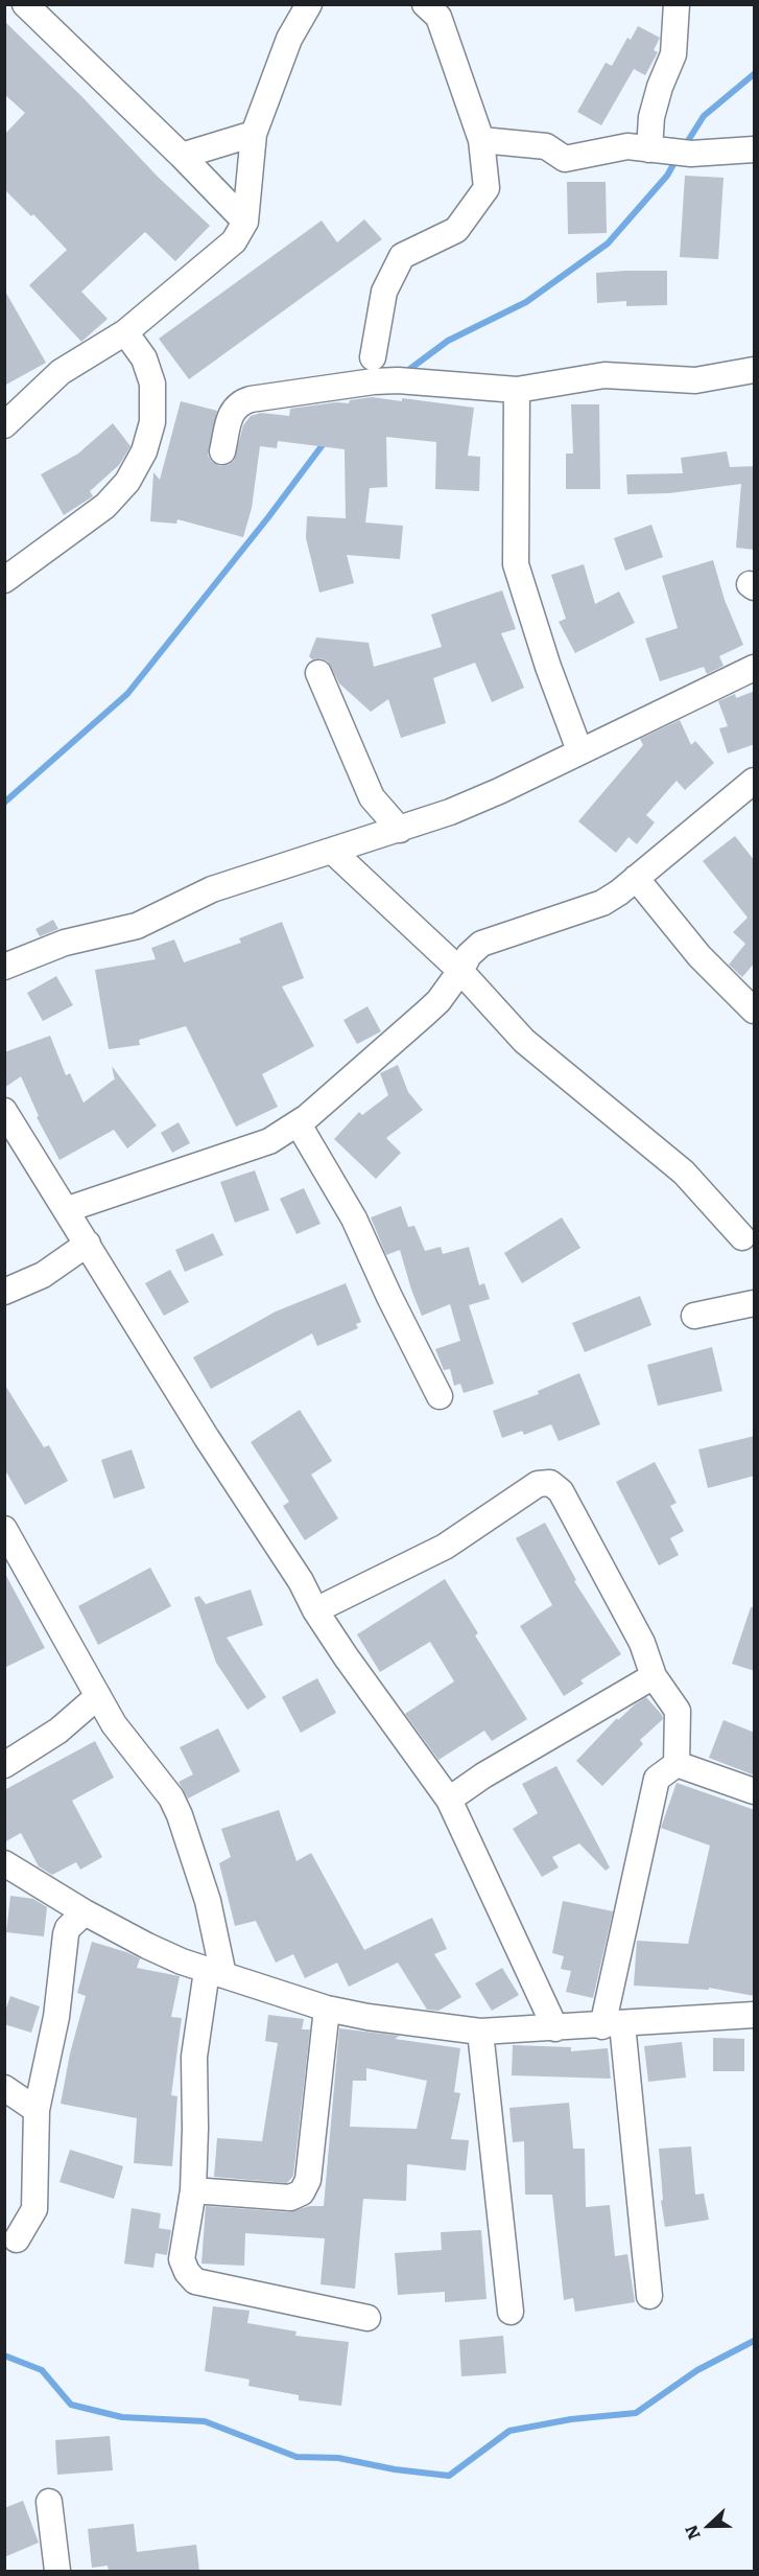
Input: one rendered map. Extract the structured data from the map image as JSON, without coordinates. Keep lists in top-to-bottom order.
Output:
{
  "north": "left"
}
